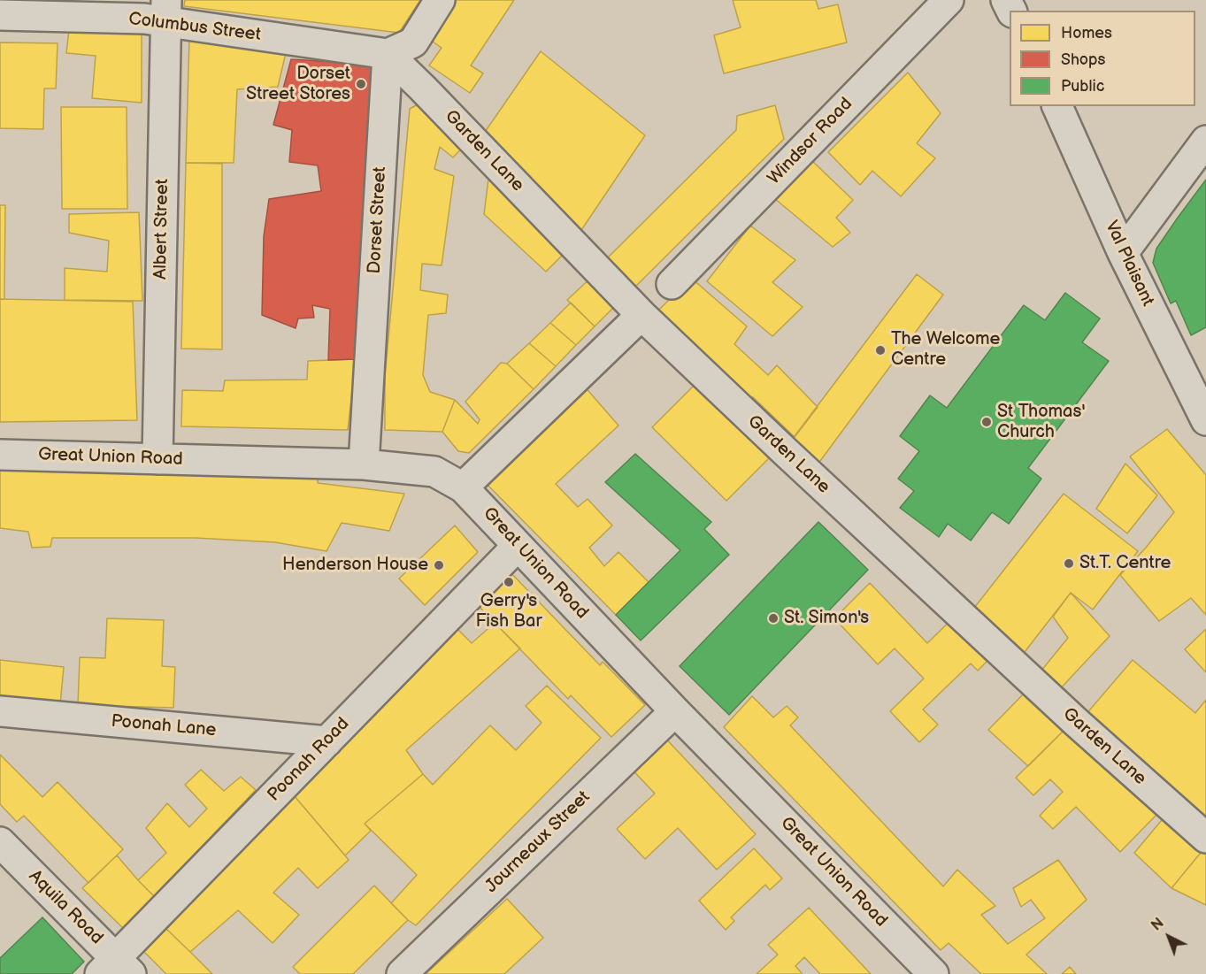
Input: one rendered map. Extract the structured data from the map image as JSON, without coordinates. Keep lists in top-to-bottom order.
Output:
{
  "streets": {
    "street": [
      "Columbus Street",
      "Windsor Road",
      "Garden Lane",
      "Dorset Street",
      "Albert Street",
      "Val Plaisant",
      "Great Union Road",
      "Poonah Lane",
      "Poonah Road",
      "Journeaux Street",
      "Aquila Road"
    ]
  },
  "crossings": [
    ["Columbus Street", "Garden Lane"],
    ["Columbus Street", "Dorset Street"],
    ["Columbus Street", "Albert Street"],
    ["Garden Lane", "Dorset Street"],
    ["Dorset Street", "Great Union Road"],
    ["Albert Street", "Great Union Road"],
    ["Great Union Road", "Poonah Road"],
    ["Great Union Road", "Journeaux Street"],
    ["Poonah Lane", "Poonah Road"],
    ["Poonah Road", "Aquila Road"]
  ],
  "places": [
    "Dorset Street Stores",
    "The Welcome Centre",
    "St Thomas' Church",
    "St.T. Centre",
    "Henderson House",
    "Gerry's Fish Bar",
    "St. Simon's"
  ],
  "legend": ["Homes", "Shops", "Public"],
  "north": "top left"
}
